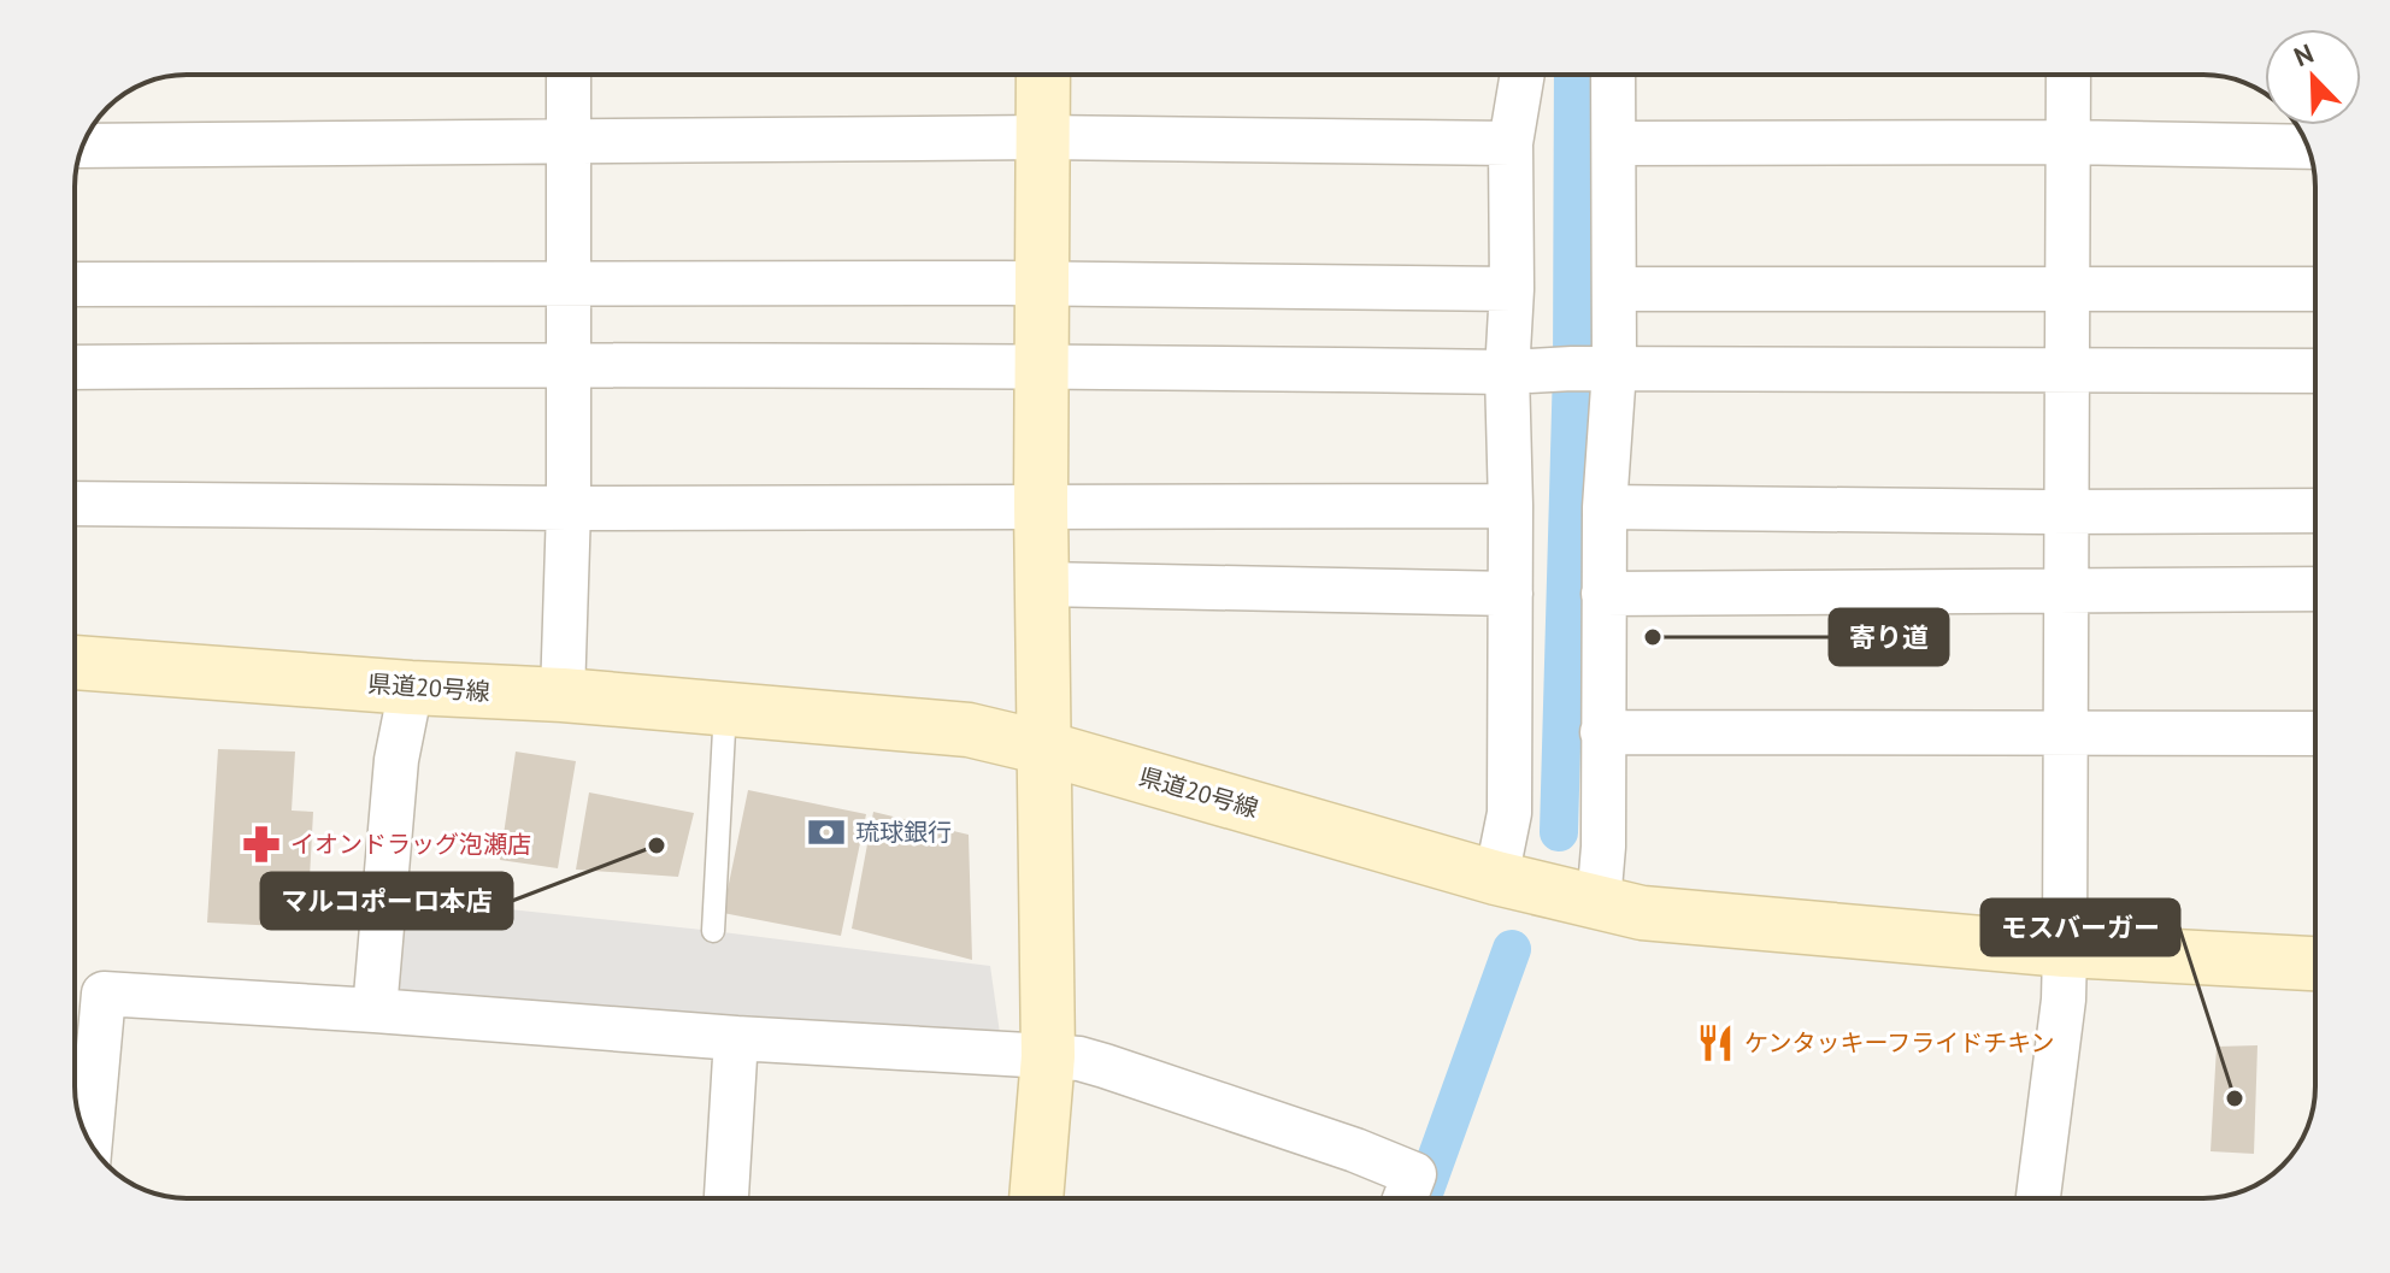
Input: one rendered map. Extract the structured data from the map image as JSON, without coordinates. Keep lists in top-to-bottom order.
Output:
{
  "streets": {
    "main road": ["県道20号線"]
  },
  "places": {
    "other": ["寄り道", "マルコポーロ本店", "モスバーガー"],
    "bank": ["琉球銀行"],
    "pharmacy": ["イオンドラッグ泡瀬店"],
    "restaurant": ["ケンタッキーフライドチキン"]
  },
  "north": "top left"
}
